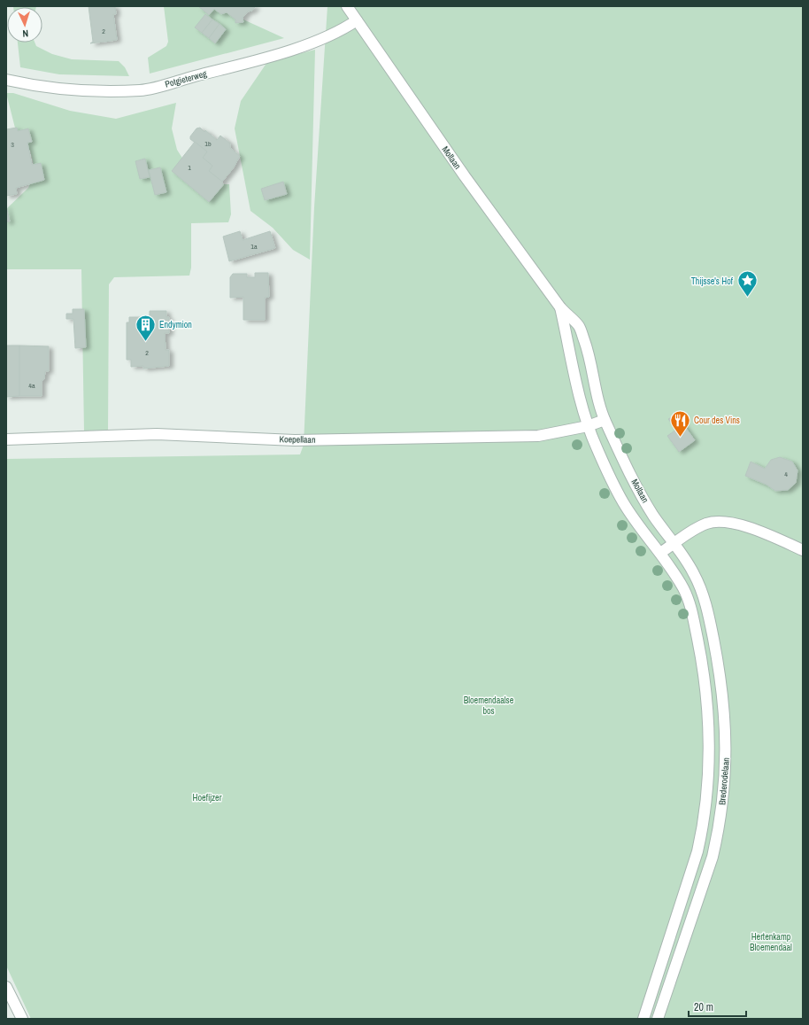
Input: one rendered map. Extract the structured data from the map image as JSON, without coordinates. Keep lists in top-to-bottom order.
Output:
{
  "streets": {
    "street": [
      "Potgieterweg",
      "Mollaan",
      "Koepellaan",
      "Brederodelaan"
    ]
  },
  "crossings": [
    ["Potgieterweg", "Mollaan"],
    ["Mollaan", "Koepellaan"],
    ["Mollaan", "Brederodelaan"]
  ],
  "parks": ["Bloemendaalse bos", "Hoefijzer", "Hertenkamp Bloemendaal"],
  "places": {
    "place": ["Thijsse's Hof"],
    "building": ["Endymion"],
    "restaurant": ["Cour des Vins"]
  },
  "house_numbers": [
    "2",
    "1b",
    "3",
    "1",
    "1a",
    "2",
    "4a",
    "4"
  ],
  "scale_bar": "20 m",
  "north": "bottom"
}
